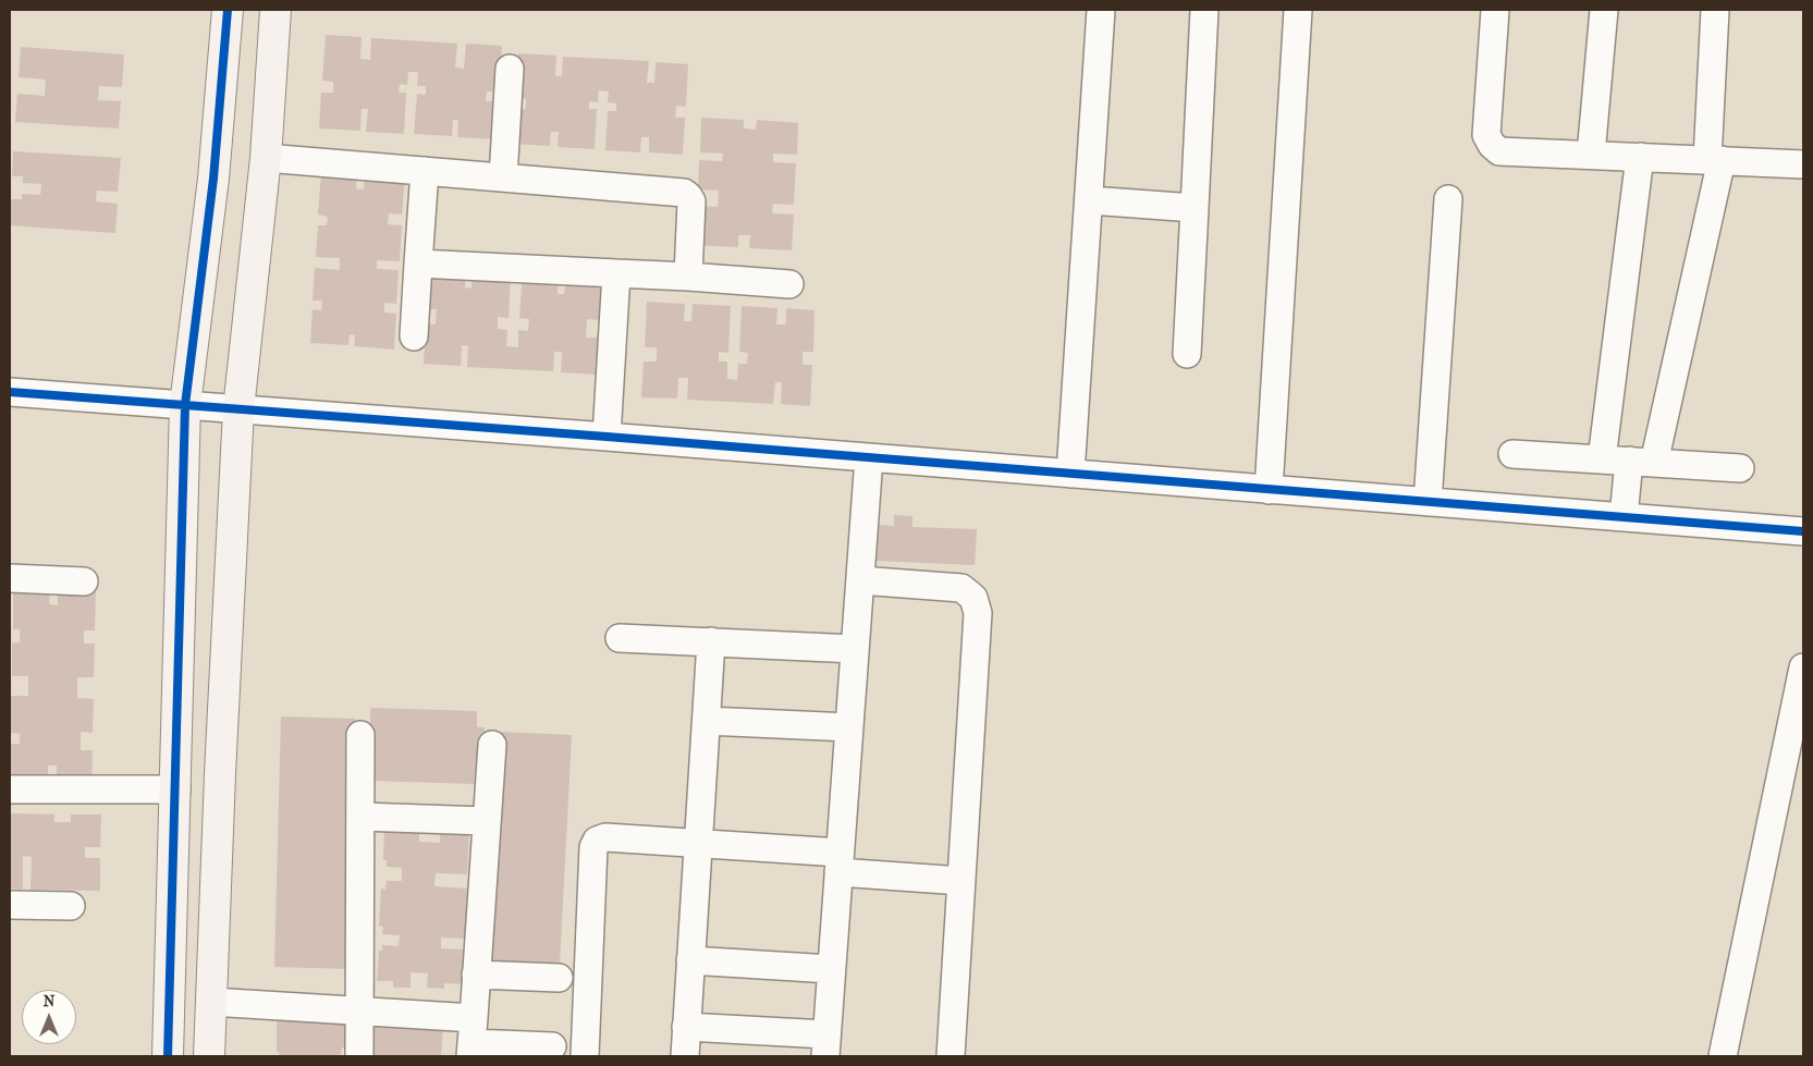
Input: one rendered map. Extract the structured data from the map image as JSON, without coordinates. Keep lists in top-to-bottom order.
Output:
{
  "north": "top"
}
